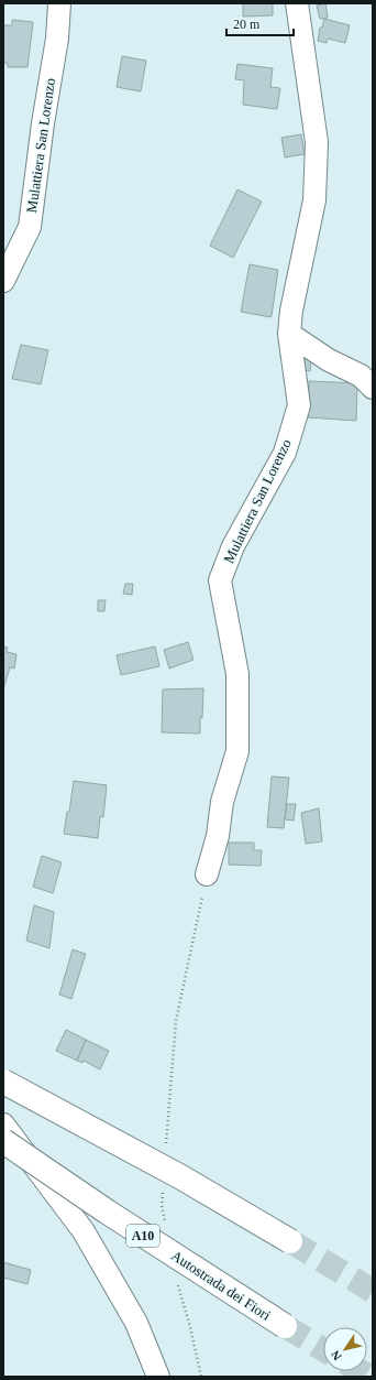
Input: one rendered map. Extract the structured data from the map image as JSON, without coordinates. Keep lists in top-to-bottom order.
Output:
{
  "streets": {
    "highway": ["A10", "Autostrada dei Fiori"],
    "street": ["Mulattiera San Lorenzo"]
  },
  "scale_bar": "20 m",
  "north": "bottom left"
}
